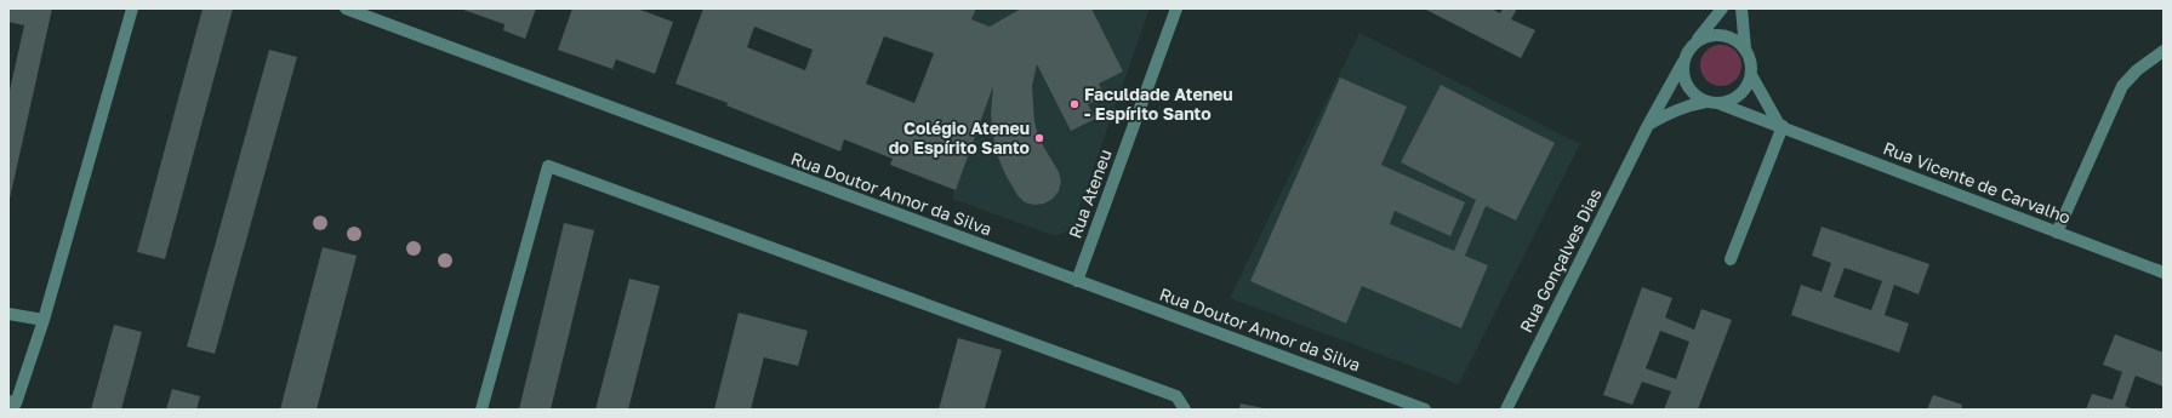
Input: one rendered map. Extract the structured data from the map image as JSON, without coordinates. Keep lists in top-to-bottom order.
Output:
{
  "streets": {
    "street": [
      "Rua Vicente de Carvalho",
      "Rua Doutor Annor da Silva",
      "Rua Ateneu",
      "Rua Gonçalves Dias"
    ]
  },
  "crossings": [
    ["Rua Vicente de Carvalho", "Rua Gonçalves Dias"],
    ["Rua Doutor Annor da Silva", "Rua Ateneu"]
  ],
  "places": ["Faculdade Ateneu - Espírito Santo", "Colégio Ateneu do Espírito Santo"]
}
